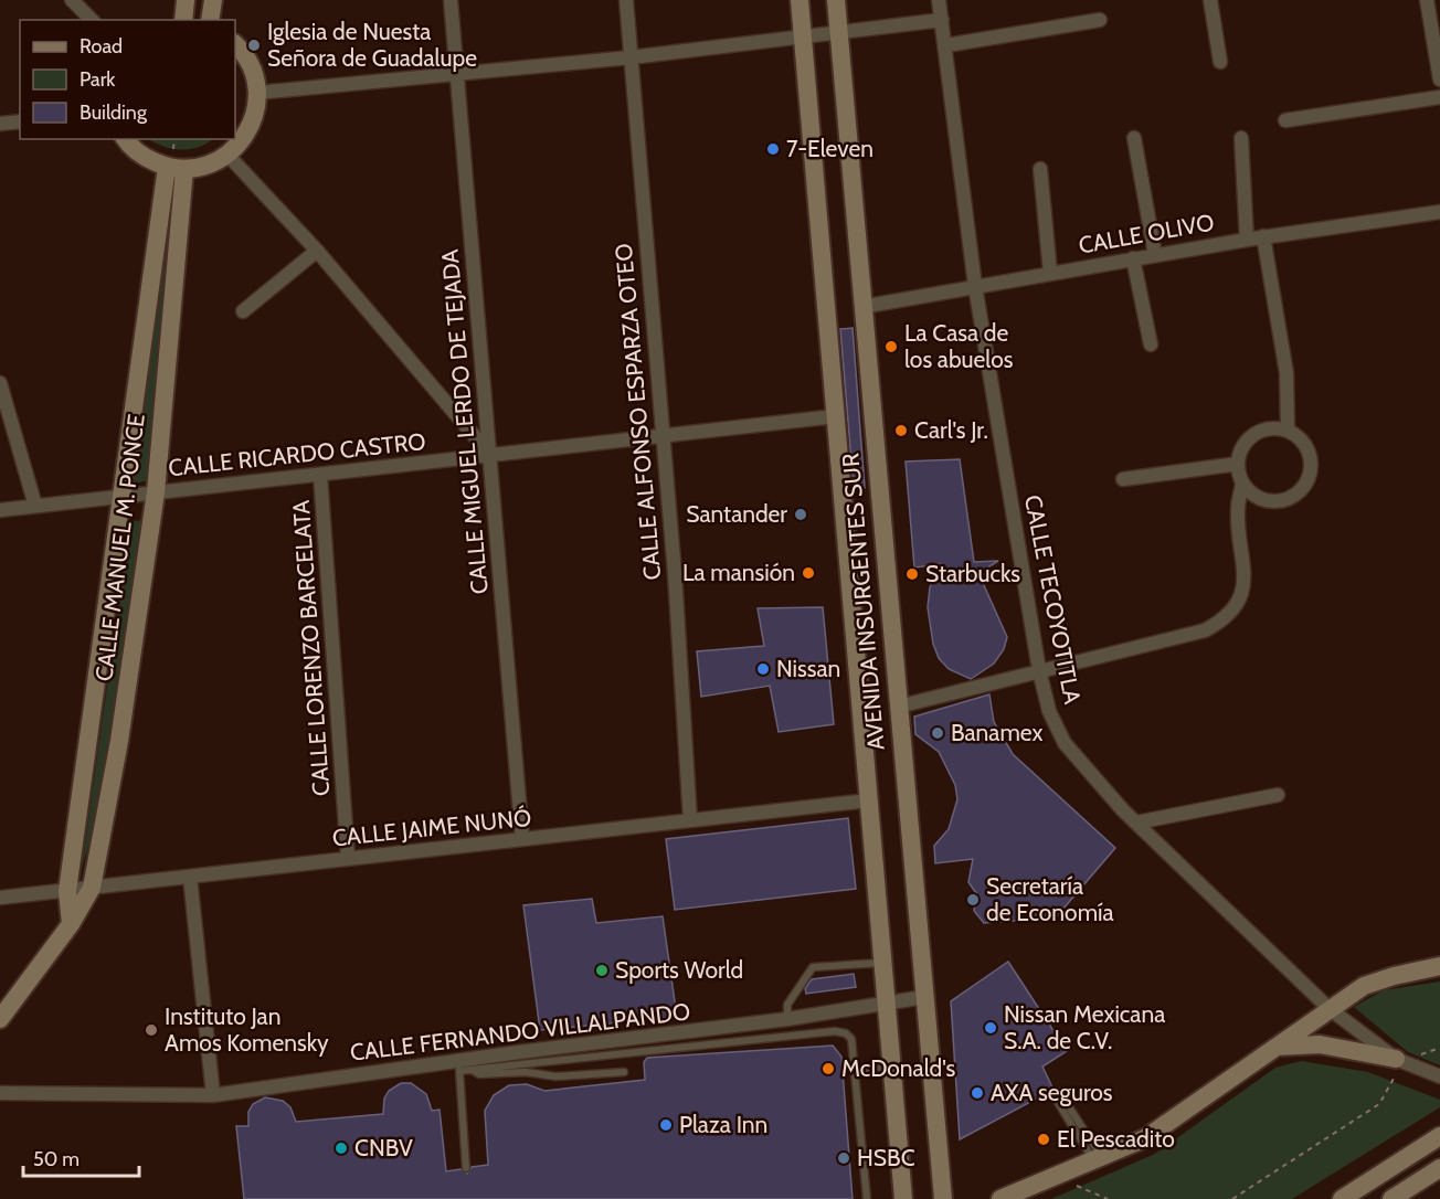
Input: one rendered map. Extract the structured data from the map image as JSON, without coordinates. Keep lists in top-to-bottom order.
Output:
{
  "streets": {
    "main road": ["CALLE MANUEL M. PONCE", "AVENIDA INSURGENTES SUR"],
    "street": [
      "CALLE OLIVO",
      "CALLE ALFONSO ESPARZA OTEO",
      "CALLE MIGUEL LERDO DE TEJADA",
      "CALLE RICARDO CASTRO",
      "CALLE TECOYOTITLA",
      "CALLE LORENZO BARCELATA",
      "CALLE JAIME NUNÓ",
      "CALLE FERNANDO VILLALPANDO"
    ]
  },
  "crossings": [
    ["CALLE OLIVO", "CALLE TECOYOTITLA"],
    ["CALLE OLIVO", "AVENIDA INSURGENTES SUR"],
    ["CALLE ALFONSO ESPARZA OTEO", "CALLE RICARDO CASTRO"],
    ["CALLE ALFONSO ESPARZA OTEO", "CALLE JAIME NUNÓ"],
    ["CALLE MIGUEL LERDO DE TEJADA", "CALLE RICARDO CASTRO"],
    ["CALLE MIGUEL LERDO DE TEJADA", "CALLE JAIME NUNÓ"],
    ["CALLE RICARDO CASTRO", "CALLE MANUEL M. PONCE"],
    ["CALLE RICARDO CASTRO", "AVENIDA INSURGENTES SUR"],
    ["CALLE RICARDO CASTRO", "CALLE LORENZO BARCELATA"],
    ["CALLE MANUEL M. PONCE", "CALLE JAIME NUNÓ"],
    ["AVENIDA INSURGENTES SUR", "CALLE JAIME NUNÓ"],
    ["AVENIDA INSURGENTES SUR", "CALLE FERNANDO VILLALPANDO"],
    ["CALLE LORENZO BARCELATA", "CALLE JAIME NUNÓ"]
  ],
  "places": [
    "Iglesia de Nuesta Señora de Guadalupe",
    "7-Eleven",
    "La Casa de los abuelos",
    "Carl's Jr.",
    "Santander",
    "La mansión",
    "Starbucks",
    "Nissan",
    "Banamex",
    "Secretaría de Economía",
    "Sports World",
    "Nissan Mexicana S.A. de C.V.",
    "Instituto Jan Amos Komensky",
    "McDonald's",
    "AXA seguros",
    "Plaza Inn",
    "El Pescadito",
    "CNBV",
    "HSBC"
  ],
  "legend": ["Road", "Park", "Building"],
  "scale_bar": "50 m"
}
